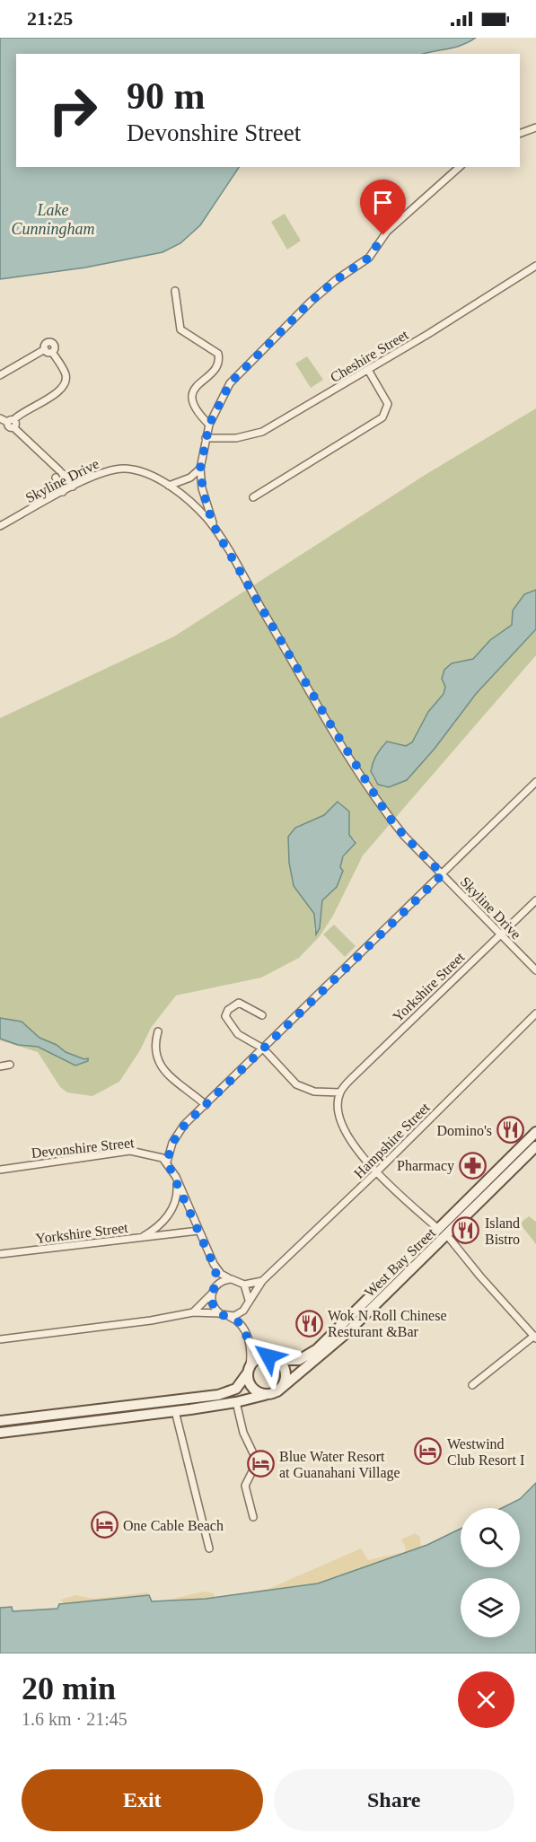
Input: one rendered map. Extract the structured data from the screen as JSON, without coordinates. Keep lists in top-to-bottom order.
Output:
{
  "streets": {
    "main road": ["West Bay Street"],
    "street": [
      "Cheshire Street",
      "Skyline Drive",
      "Yorkshire Street",
      "Hampshire Street",
      "Devonshire Street"
    ]
  },
  "crossings": [
    ["Skyline Drive", "Yorkshire Street"]
  ],
  "water": ["Lake Cunningham"],
  "places": {
    "restaurant": ["Domino's", "Island Bistro", "Wok N Roll Chinese Resturant &Bar"],
    "pharmacy": ["Pharmacy"],
    "hotel": ["Westwind Club Resort I", "Blue Water Resort at Guanahani Village", "One Cable Beach"]
  },
  "page": {
    "status": "21:25",
    "turn": ["90 m", "Devonshire Street"],
    "heading": ["20 min", "1.6 km · 21:45"],
    "buttons": ["Exit", "Share"]
  }
}
